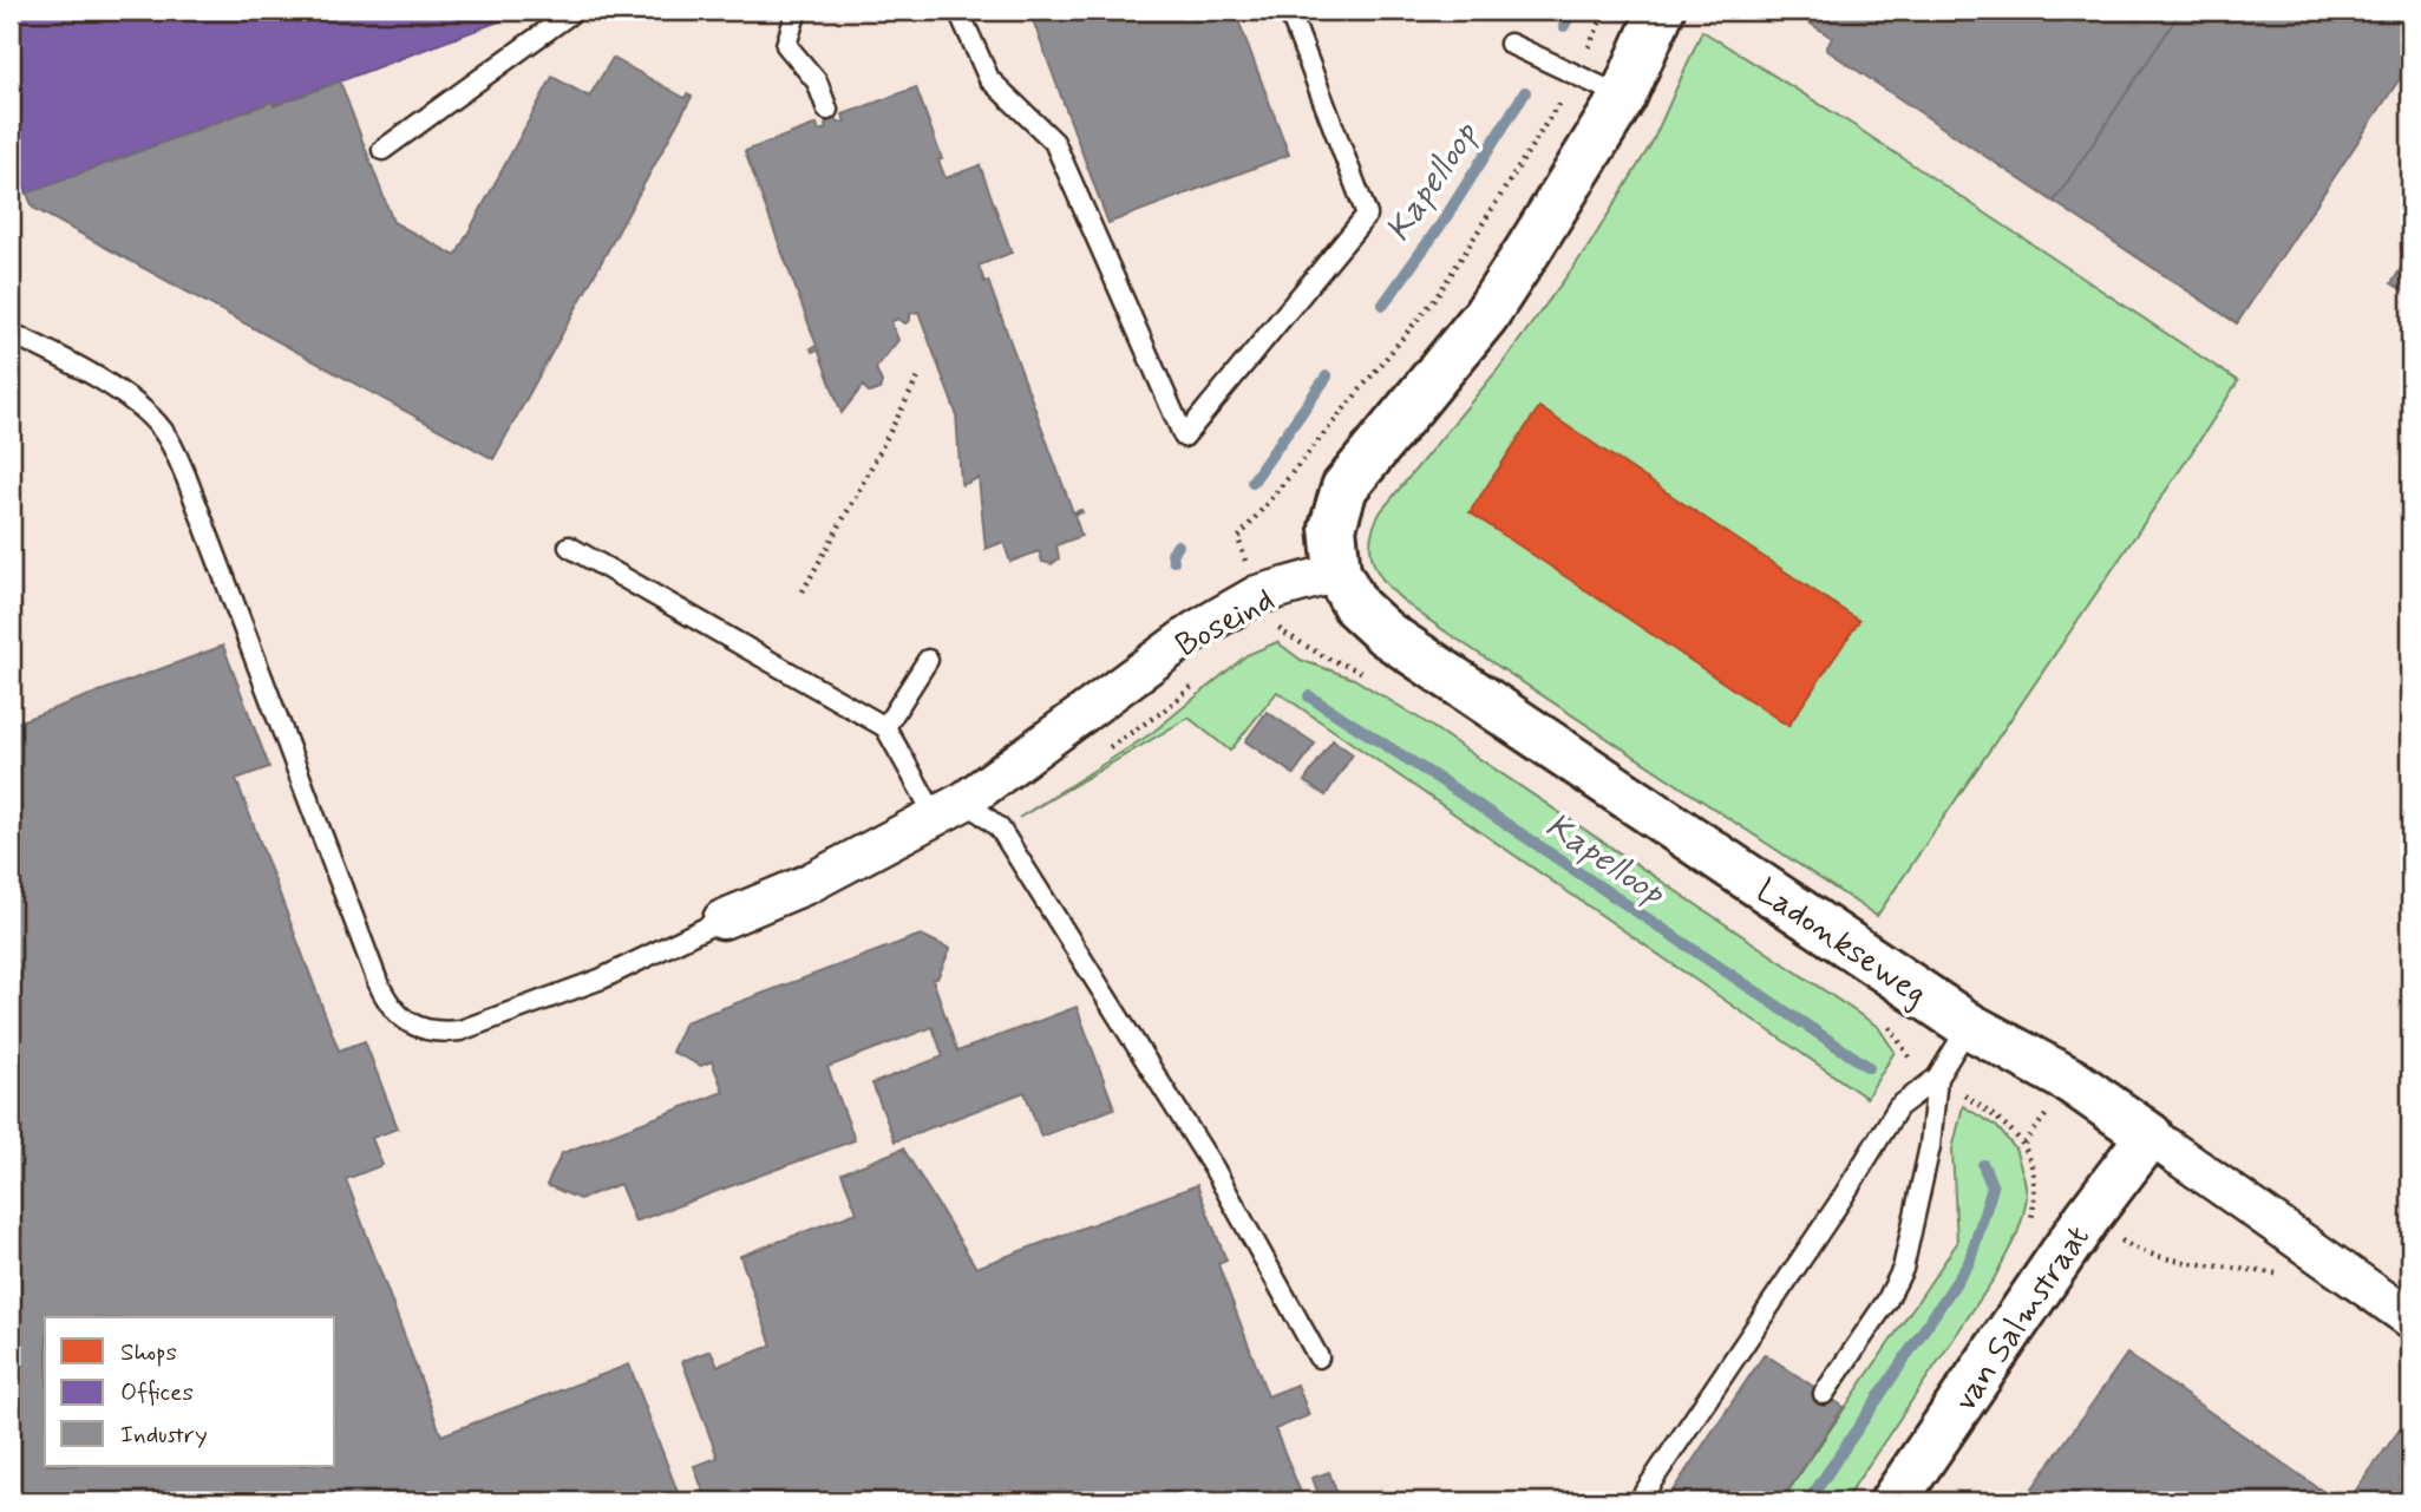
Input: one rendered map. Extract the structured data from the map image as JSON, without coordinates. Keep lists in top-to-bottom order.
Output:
{
  "streets": {
    "street": ["Boseind", "Ladonkseweg", "van Salmstraat"]
  },
  "crossings": [
    ["Boseind", "Ladonkseweg"],
    ["Ladonkseweg", "van Salmstraat"]
  ],
  "water": ["Kapelloop"],
  "legend": ["Shops", "Offices", "Industry"]
}
